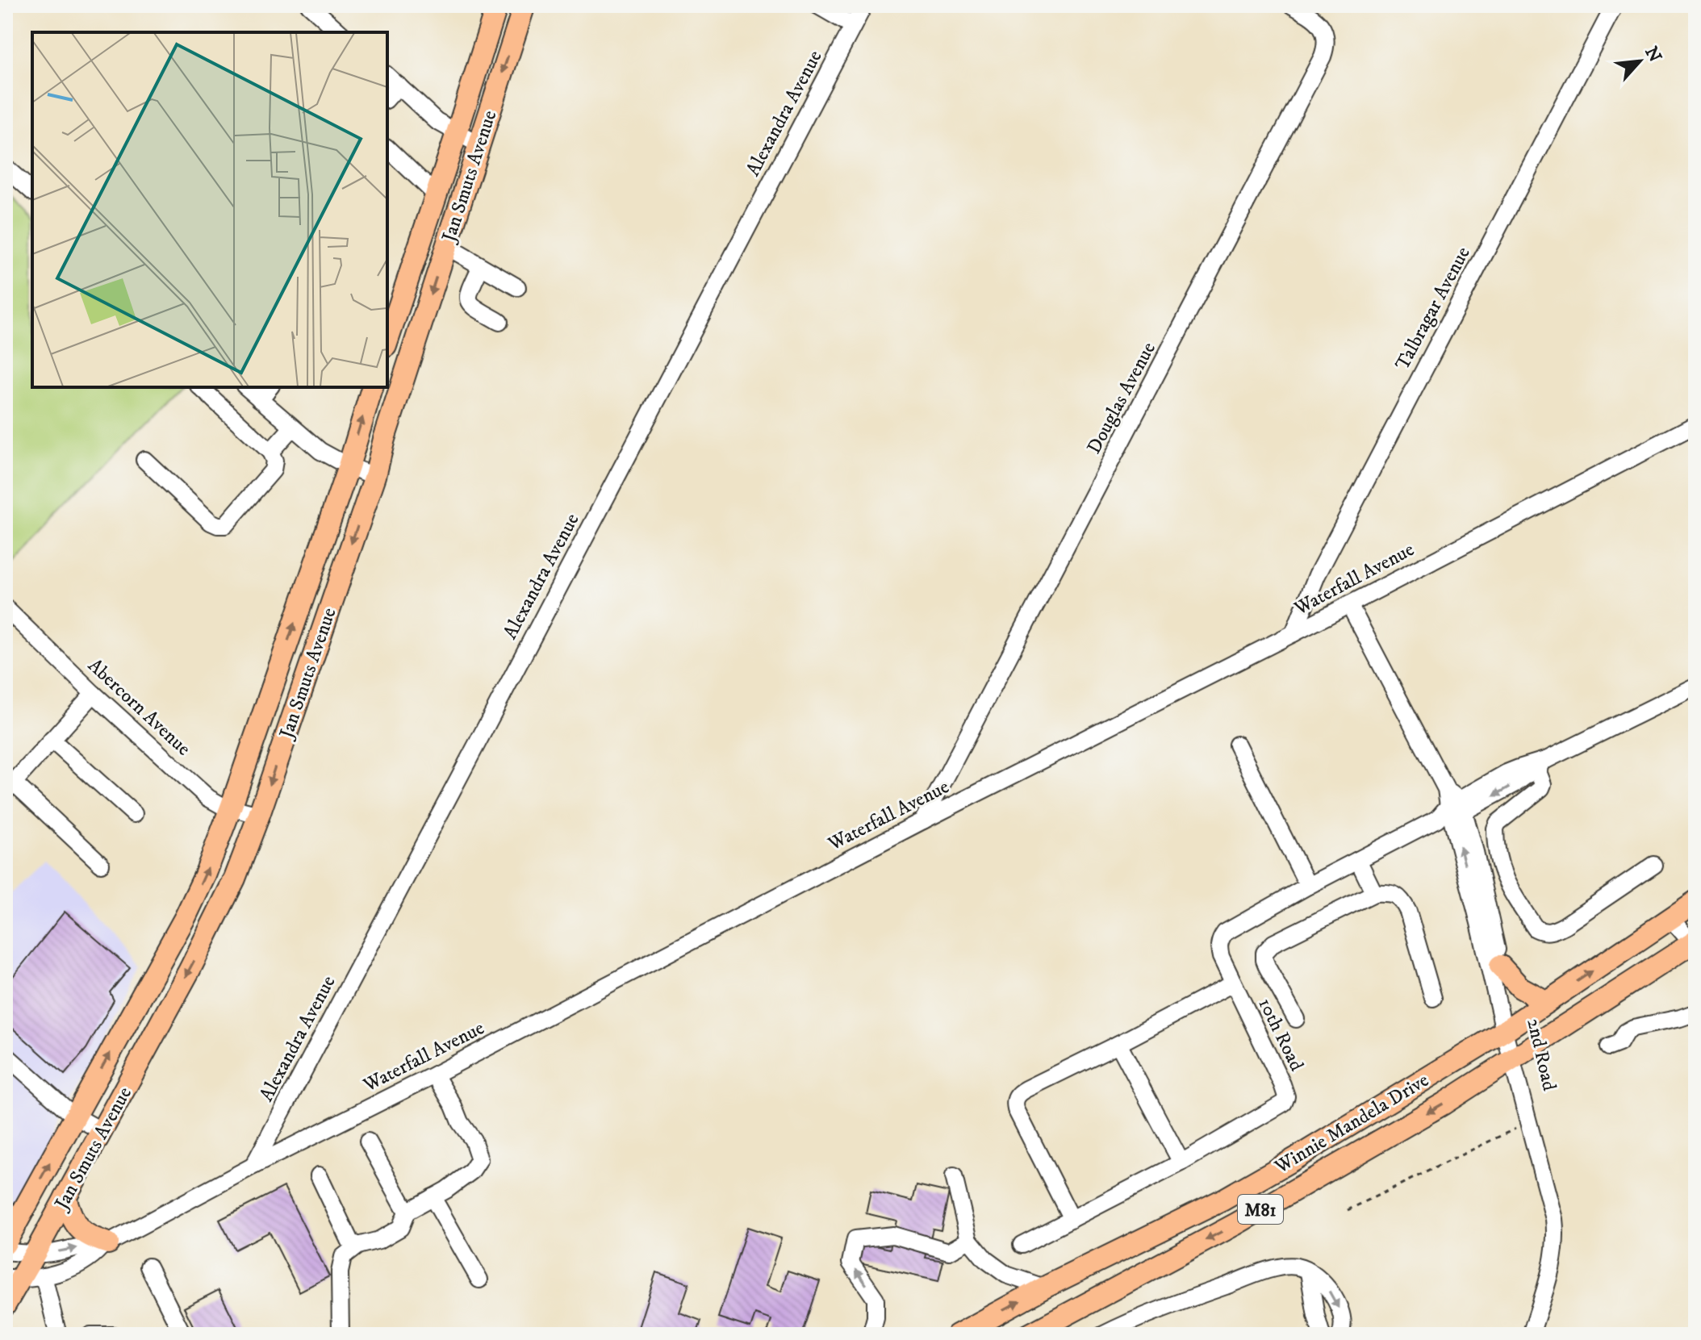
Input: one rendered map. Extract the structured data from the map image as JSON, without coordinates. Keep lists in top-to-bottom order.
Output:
{
  "streets": {
    "main road": ["Jan Smuts Avenue", "Winnie Mandela Drive", "M81"],
    "street": [
      "Alexandra Avenue",
      "Talbragar Avenue",
      "Douglas Avenue",
      "Waterfall Avenue",
      "Abercorn Avenue",
      "10th Road",
      "2nd Road"
    ]
  },
  "crossings": [
    ["Alexandra Avenue", "Waterfall Avenue"],
    ["Jan Smuts Avenue", "Waterfall Avenue"],
    ["Jan Smuts Avenue", "Abercorn Avenue"],
    ["Talbragar Avenue", "Waterfall Avenue"],
    ["Douglas Avenue", "Waterfall Avenue"],
    ["Waterfall Avenue", "2nd Road"],
    ["10th Road", "2nd Road"],
    ["2nd Road", "Winnie Mandela Drive"]
  ],
  "north": "top right"
}
